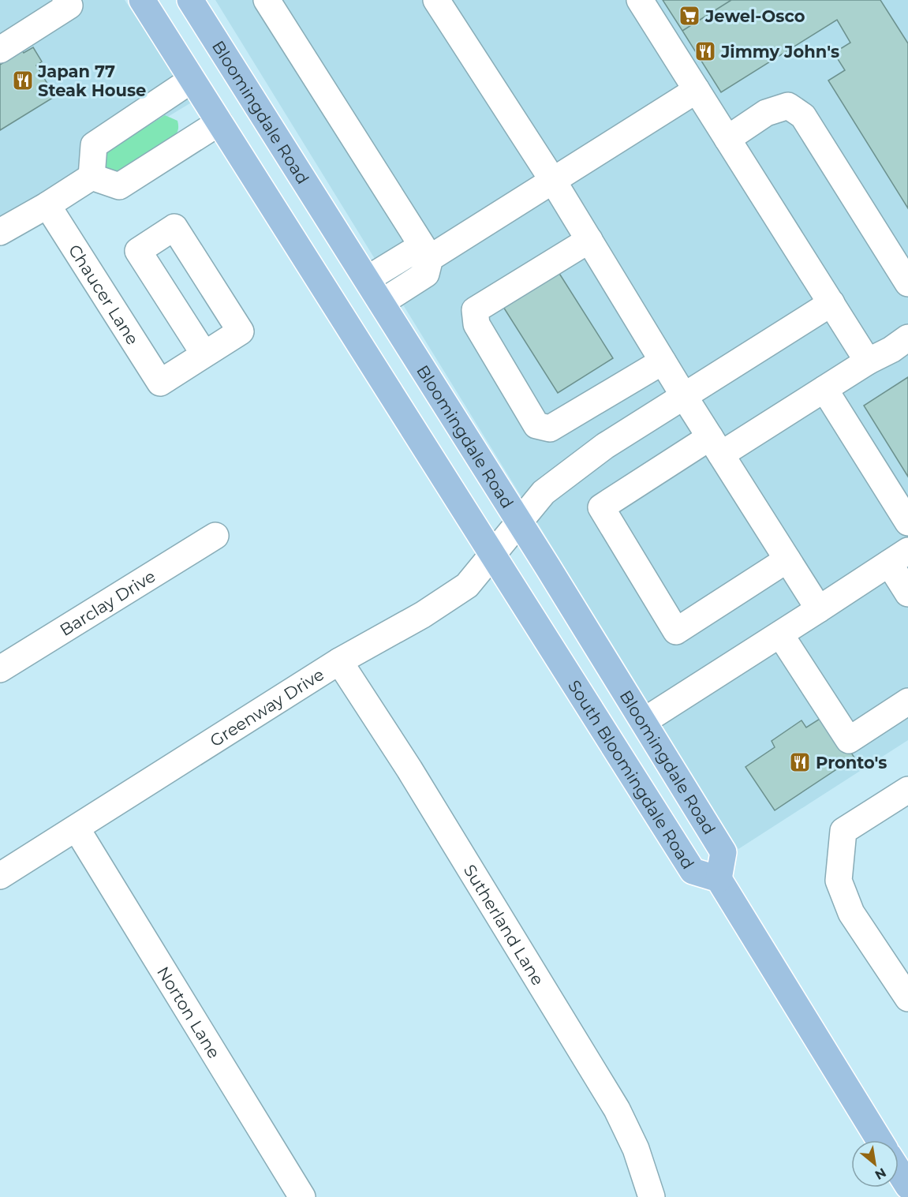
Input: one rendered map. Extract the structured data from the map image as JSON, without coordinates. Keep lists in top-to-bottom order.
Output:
{
  "streets": {
    "main road": ["Bloomingdale Road", "South Bloomingdale Road"],
    "street": [
      "Chaucer Lane",
      "Barclay Drive",
      "Greenway Drive",
      "Sutherland Lane",
      "Norton Lane"
    ]
  },
  "crossings": [
    ["Bloomingdale Road", "Greenway Drive"],
    ["Bloomingdale Road", "South Bloomingdale Road"],
    ["Greenway Drive", "South Bloomingdale Road"],
    ["Greenway Drive", "Sutherland Lane"],
    ["Greenway Drive", "Norton Lane"]
  ],
  "places": {
    "supermarket": ["Jewel-Osco"],
    "restaurant": ["Jimmy John's", "Japan 77 Steak House", "Pronto's"]
  },
  "north": "bottom right"
}
